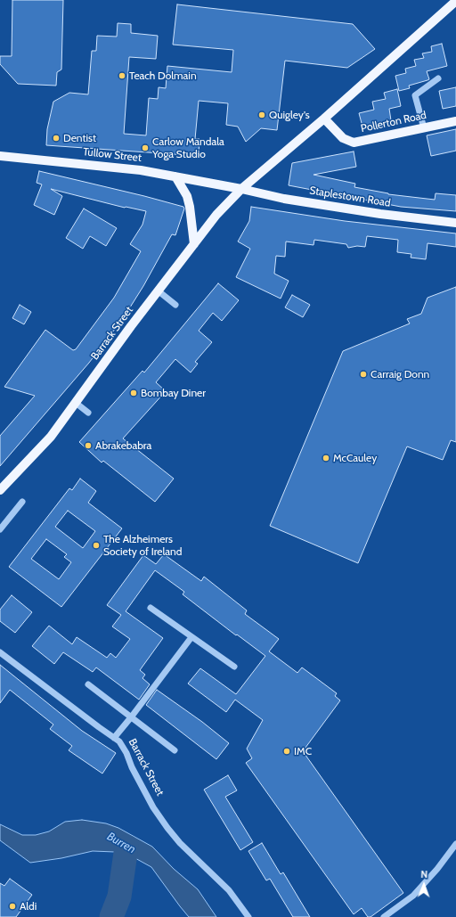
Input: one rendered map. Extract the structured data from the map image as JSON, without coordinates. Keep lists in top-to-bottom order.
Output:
{
  "streets": {
    "main road": [
      "Pollerton Road",
      "Tullow Street",
      "Staplestown Road",
      "Barrack Street"
    ]
  },
  "crossings": [
    ["Pollerton Road", "Barrack Street"],
    ["Tullow Street", "Staplestown Road"],
    ["Tullow Street", "Barrack Street"],
    ["Staplestown Road", "Barrack Street"]
  ],
  "water": ["Burren"],
  "places": [
    "Teach Dolmain",
    "Quigley's",
    "Dentist",
    "Carlow Mandala Yoga Studio",
    "Carraig Donn",
    "Bombay Diner",
    "Abrakebabra",
    "McCauley",
    "The Alzheimers Society of Ireland",
    "IMC",
    "Aldi"
  ],
  "north": "top"
}
